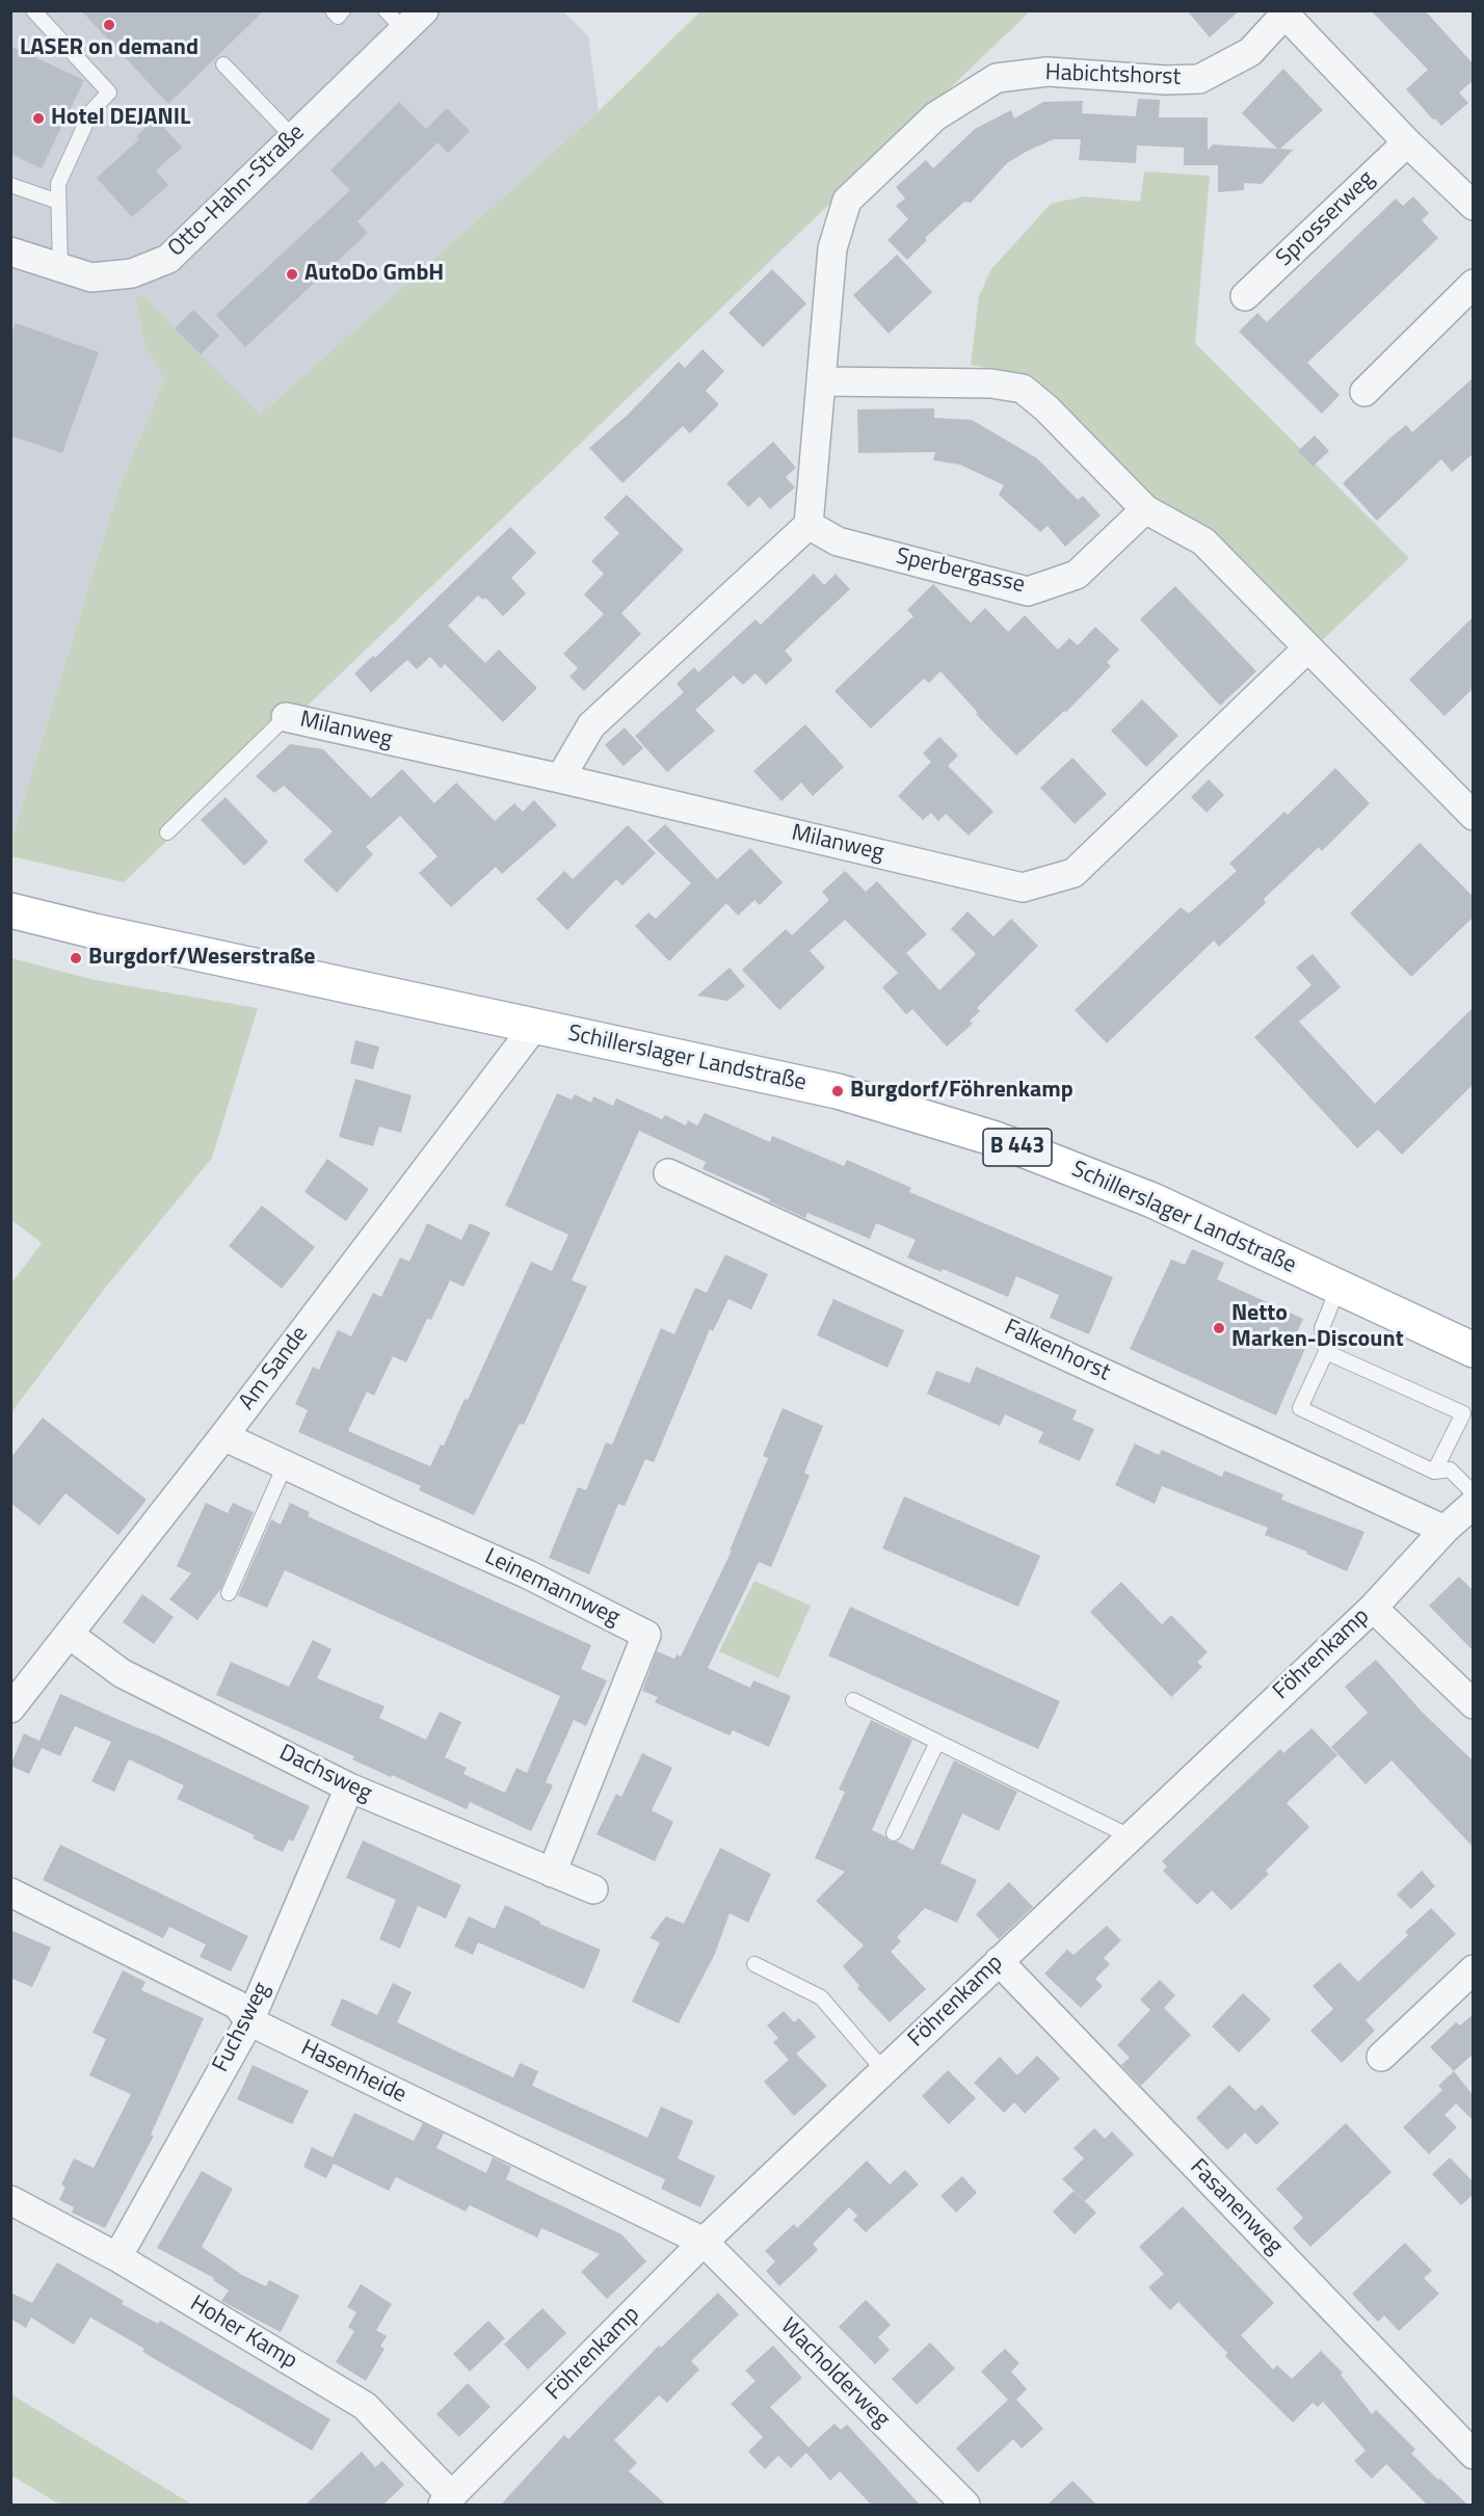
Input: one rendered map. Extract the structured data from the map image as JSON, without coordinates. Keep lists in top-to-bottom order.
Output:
{
  "streets": {
    "main road": ["Schillerslager Landstraße", "B 443"],
    "street": [
      "Habichtshorst",
      "Otto-Hahn-Straße",
      "Sprosserweg",
      "Sperbergasse",
      "Milanweg",
      "Falkenhorst",
      "Am Sande",
      "Leinemannweg",
      "Föhrenkamp",
      "Dachsweg",
      "Fuchsweg",
      "Hasenheide",
      "Fasanenweg",
      "Hoher Kamp",
      "Wacholderweg"
    ]
  },
  "crossings": [
    ["Habichtshorst", "Sperbergasse"],
    ["Schillerslager Landstraße", "Am Sande"],
    ["Falkenhorst", "Föhrenkamp"],
    ["Am Sande", "Leinemannweg"],
    ["Am Sande", "Dachsweg"],
    ["Leinemannweg", "Dachsweg"],
    ["Föhrenkamp", "Hasenheide"],
    ["Föhrenkamp", "Fasanenweg"],
    ["Föhrenkamp", "Hoher Kamp"],
    ["Föhrenkamp", "Wacholderweg"],
    ["Dachsweg", "Fuchsweg"],
    ["Fuchsweg", "Hasenheide"],
    ["Fuchsweg", "Hoher Kamp"],
    ["Hasenheide", "Wacholderweg"]
  ],
  "places": [
    "LASER on demand",
    "Hotel DEJANIL",
    "AutoDo GmbH",
    "Burgdorf/Weserstraße",
    "Burgdorf/Föhrenkamp",
    "Netto Marken-Discount"
  ]
}
